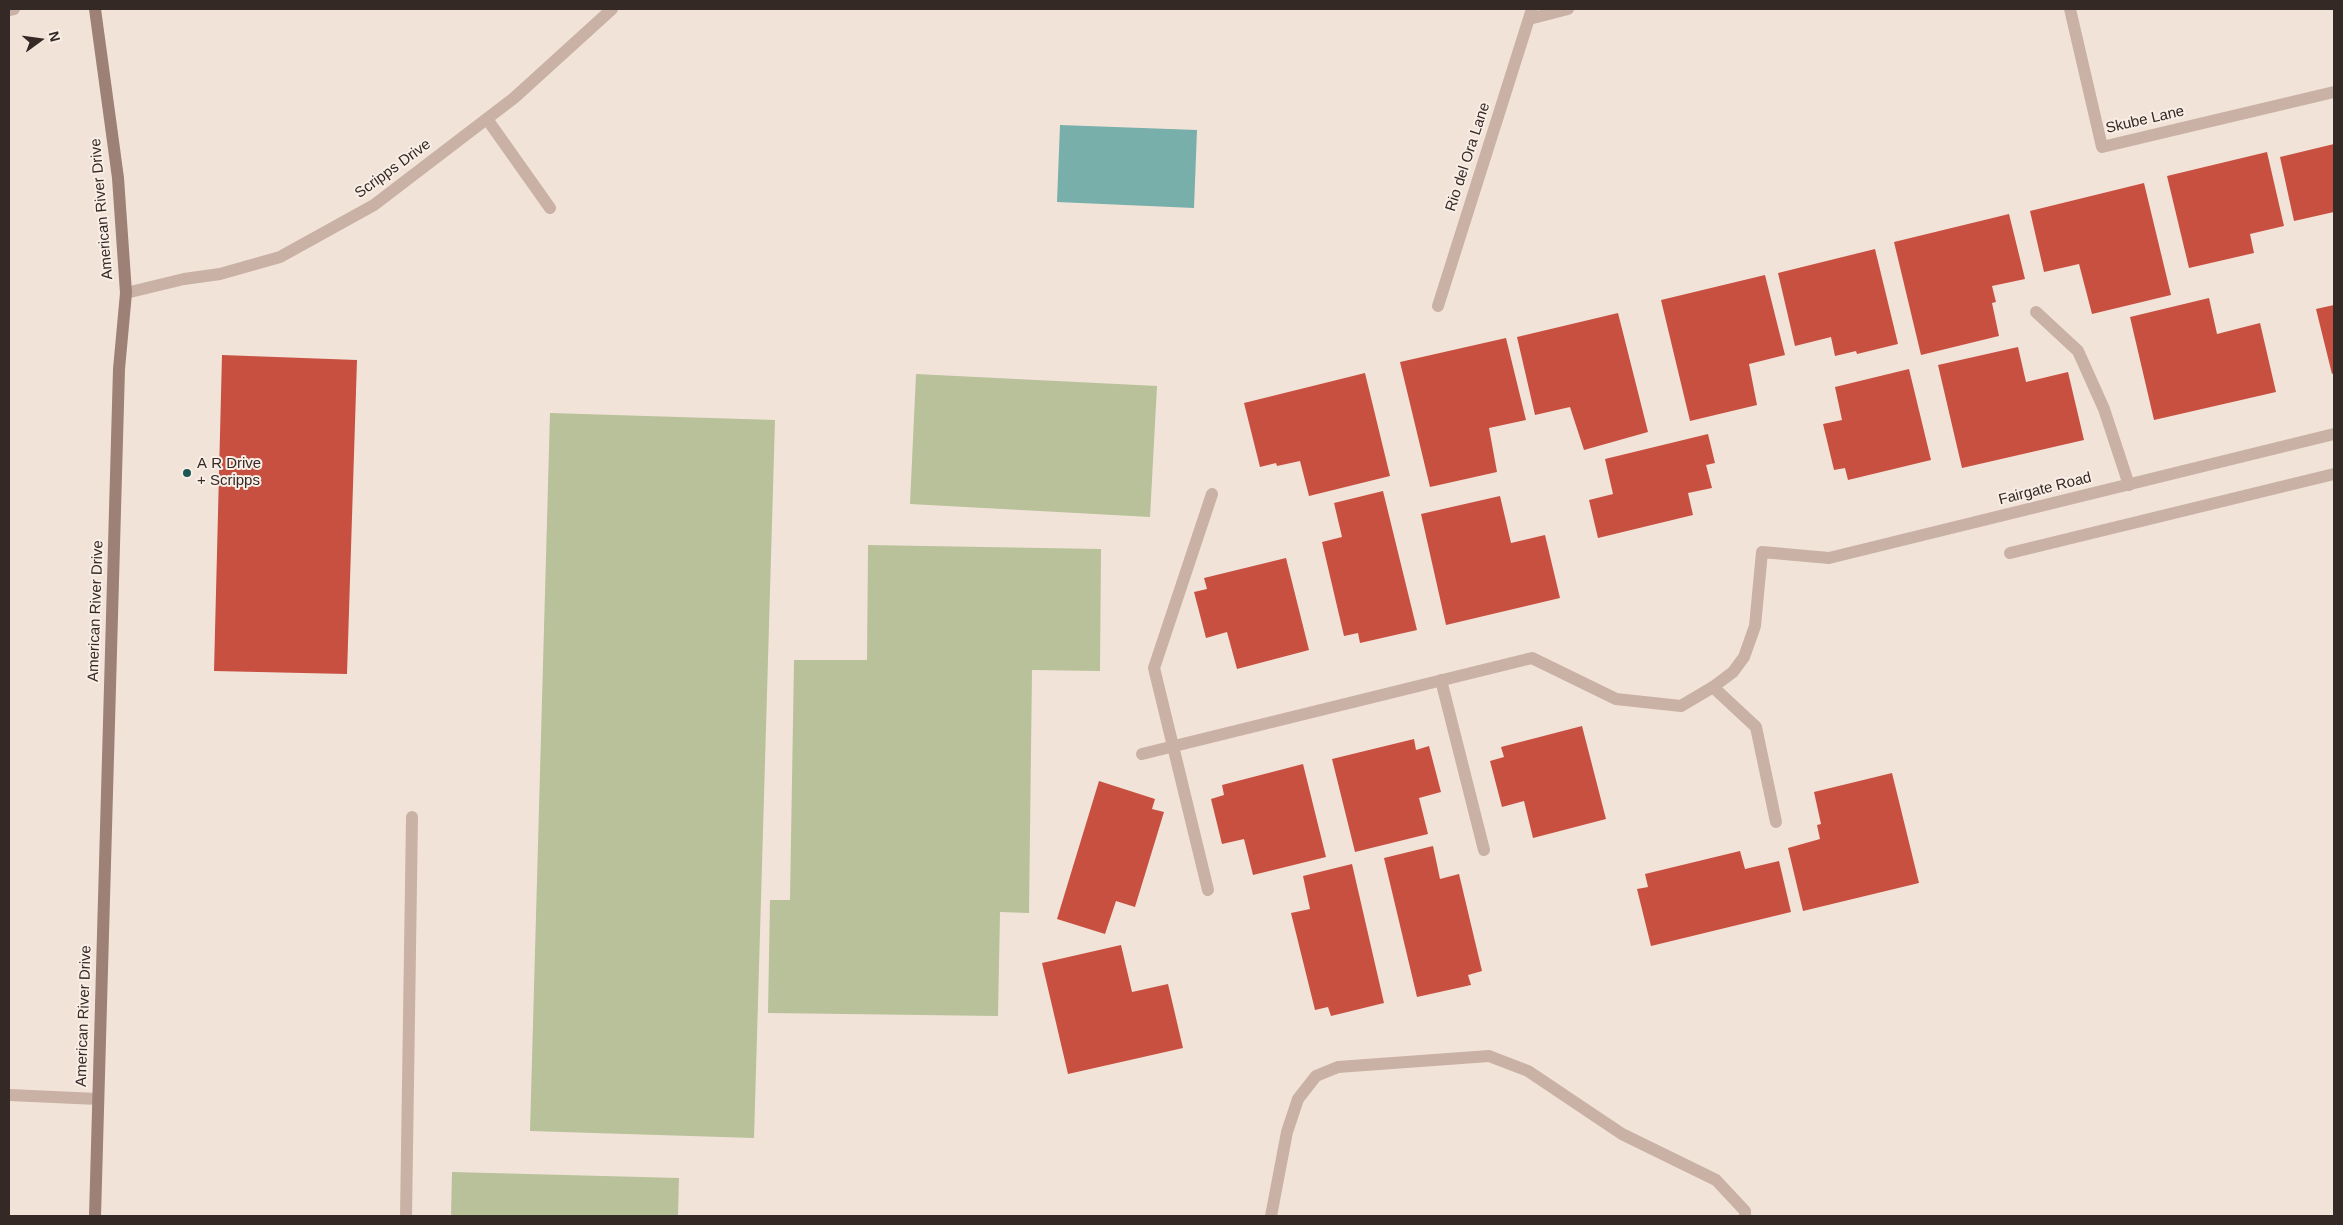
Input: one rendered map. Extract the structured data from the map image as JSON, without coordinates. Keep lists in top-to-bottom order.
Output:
{
  "streets": {
    "street": [
      "Skube Lane",
      "Rio del Ora Lane",
      "Scripps Drive",
      "American River Drive",
      "Fairgate Road"
    ]
  },
  "crossings": [
    ["Scripps Drive", "American River Drive"]
  ],
  "places": ["A R Drive + Scripps"],
  "north": "right"
}
